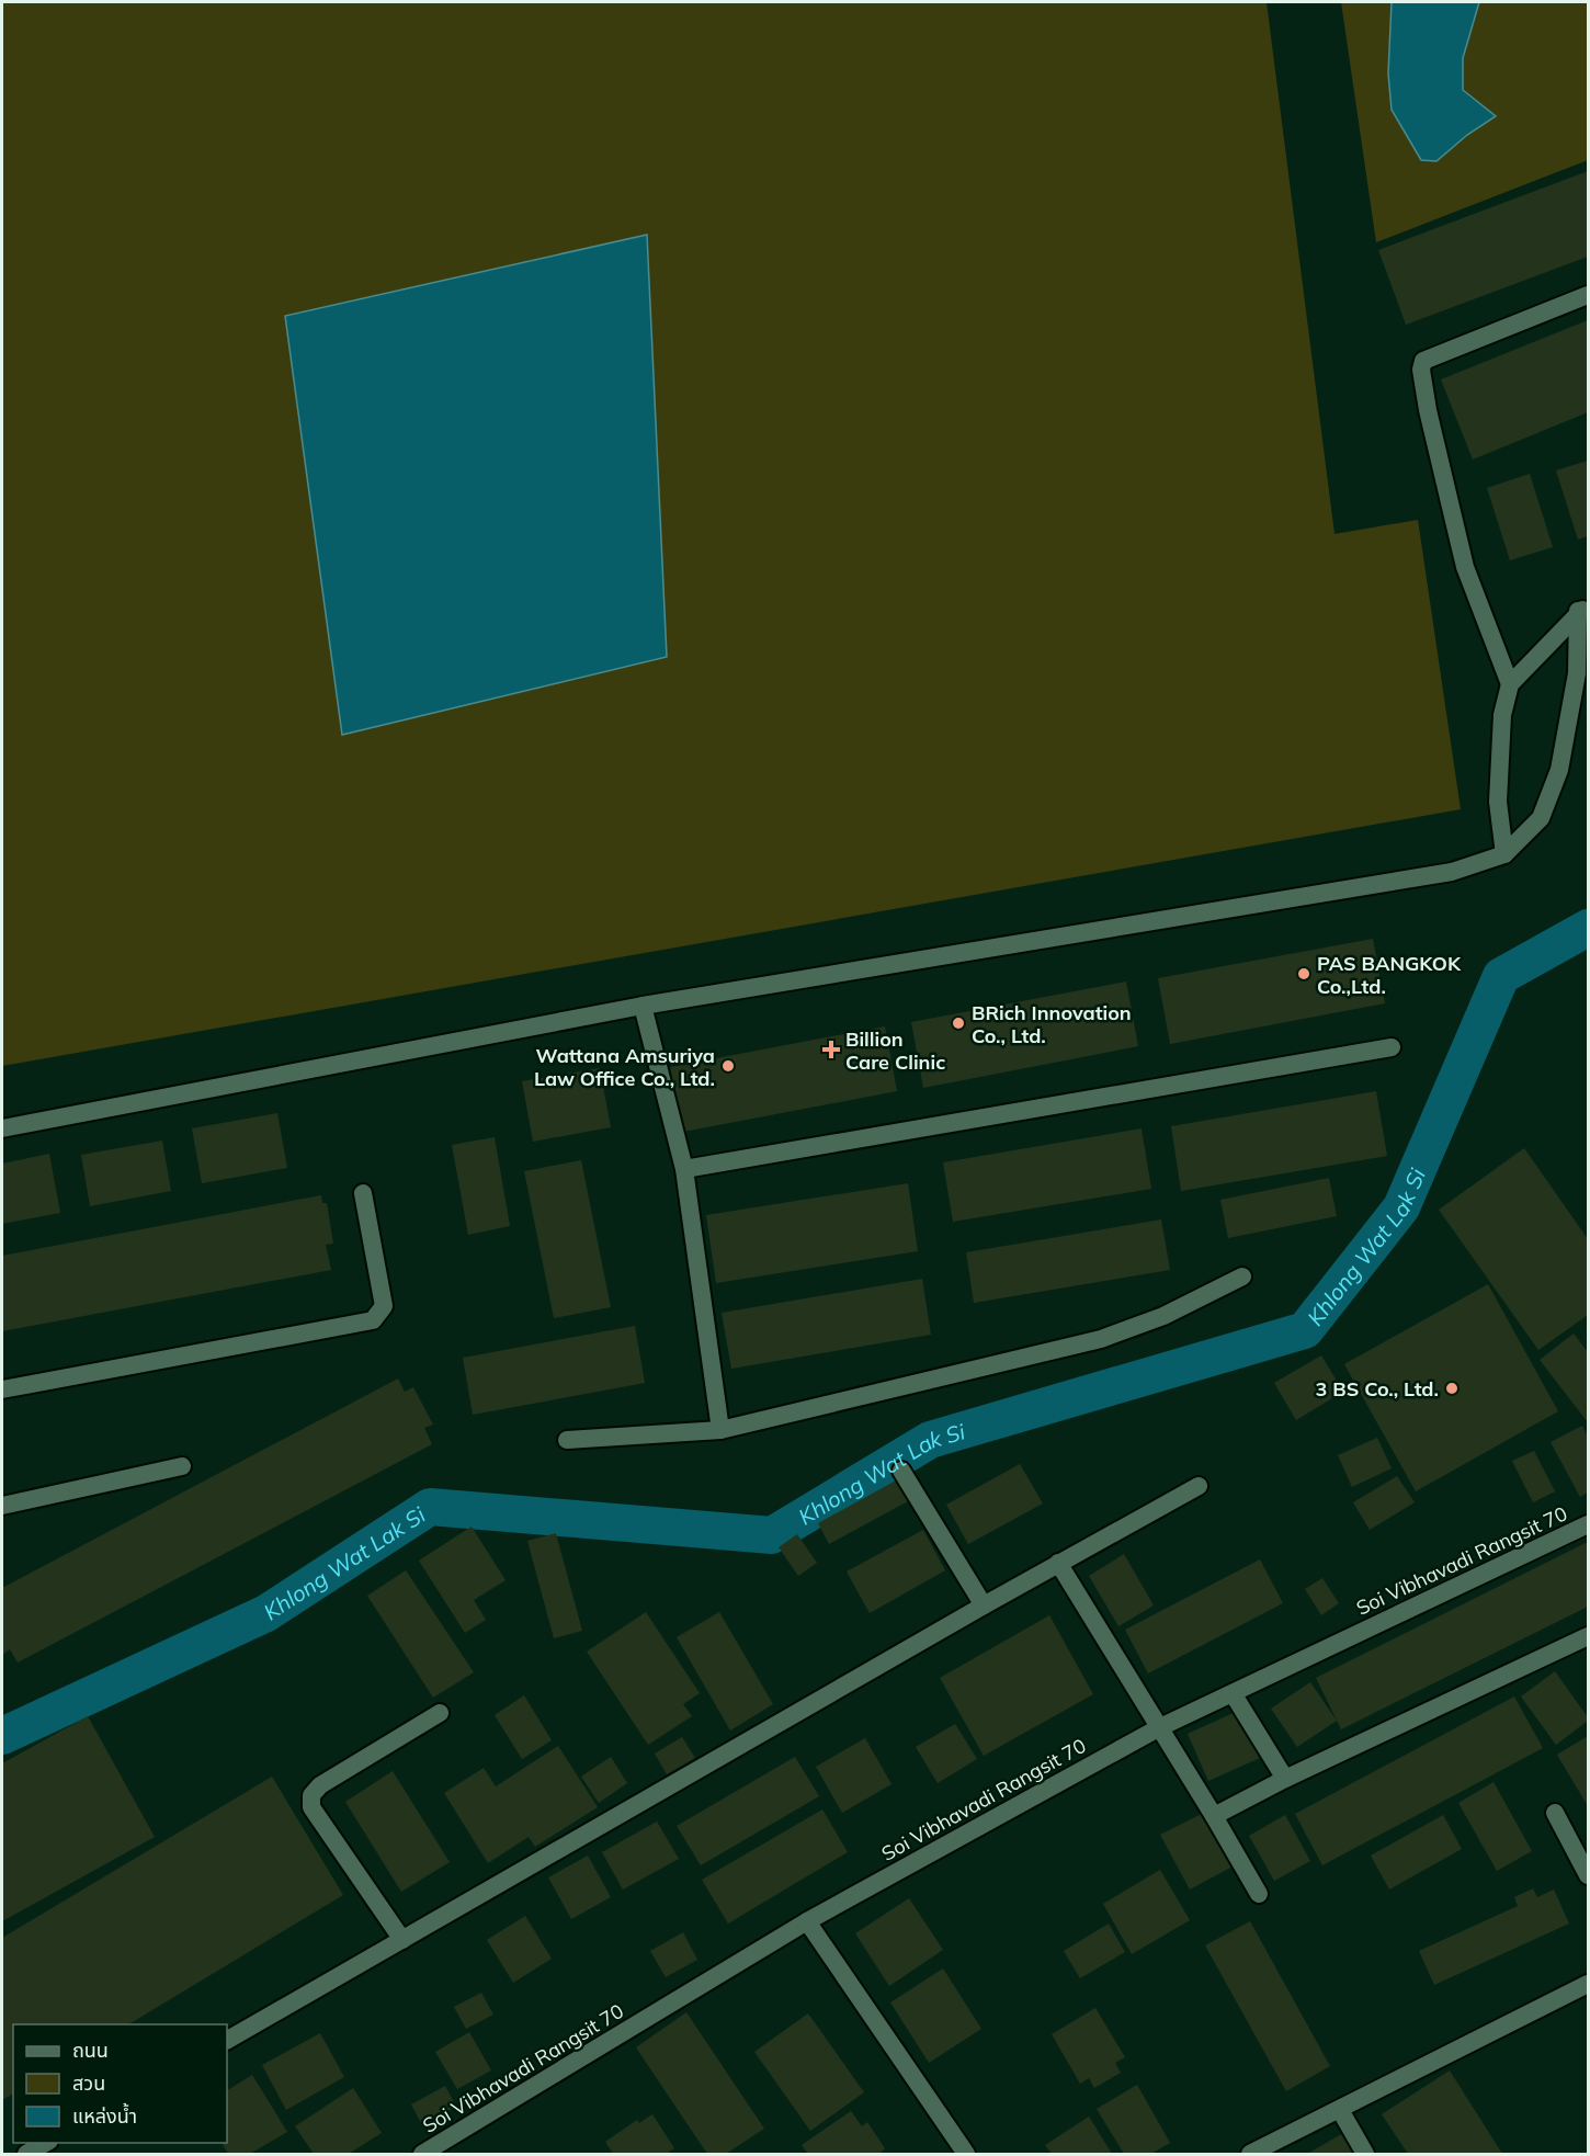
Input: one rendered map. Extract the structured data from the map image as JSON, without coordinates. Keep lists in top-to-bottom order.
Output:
{
  "streets": {
    "street": ["Soi Vibhavadi Rangsit 70"]
  },
  "water": ["Khlong Wat Lak Si"],
  "places": {
    "other": [
      "PAS BANGKOK Co.,Ltd.",
      "BRich Innovation Co., Ltd.",
      "Wattana Amsuriya Law Office Co., Ltd.",
      "3 BS Co., Ltd."
    ],
    "health": ["Billion Care Clinic"]
  },
  "legend": ["ถนน", "สวน", "แหล่งน้ำ"]
}
